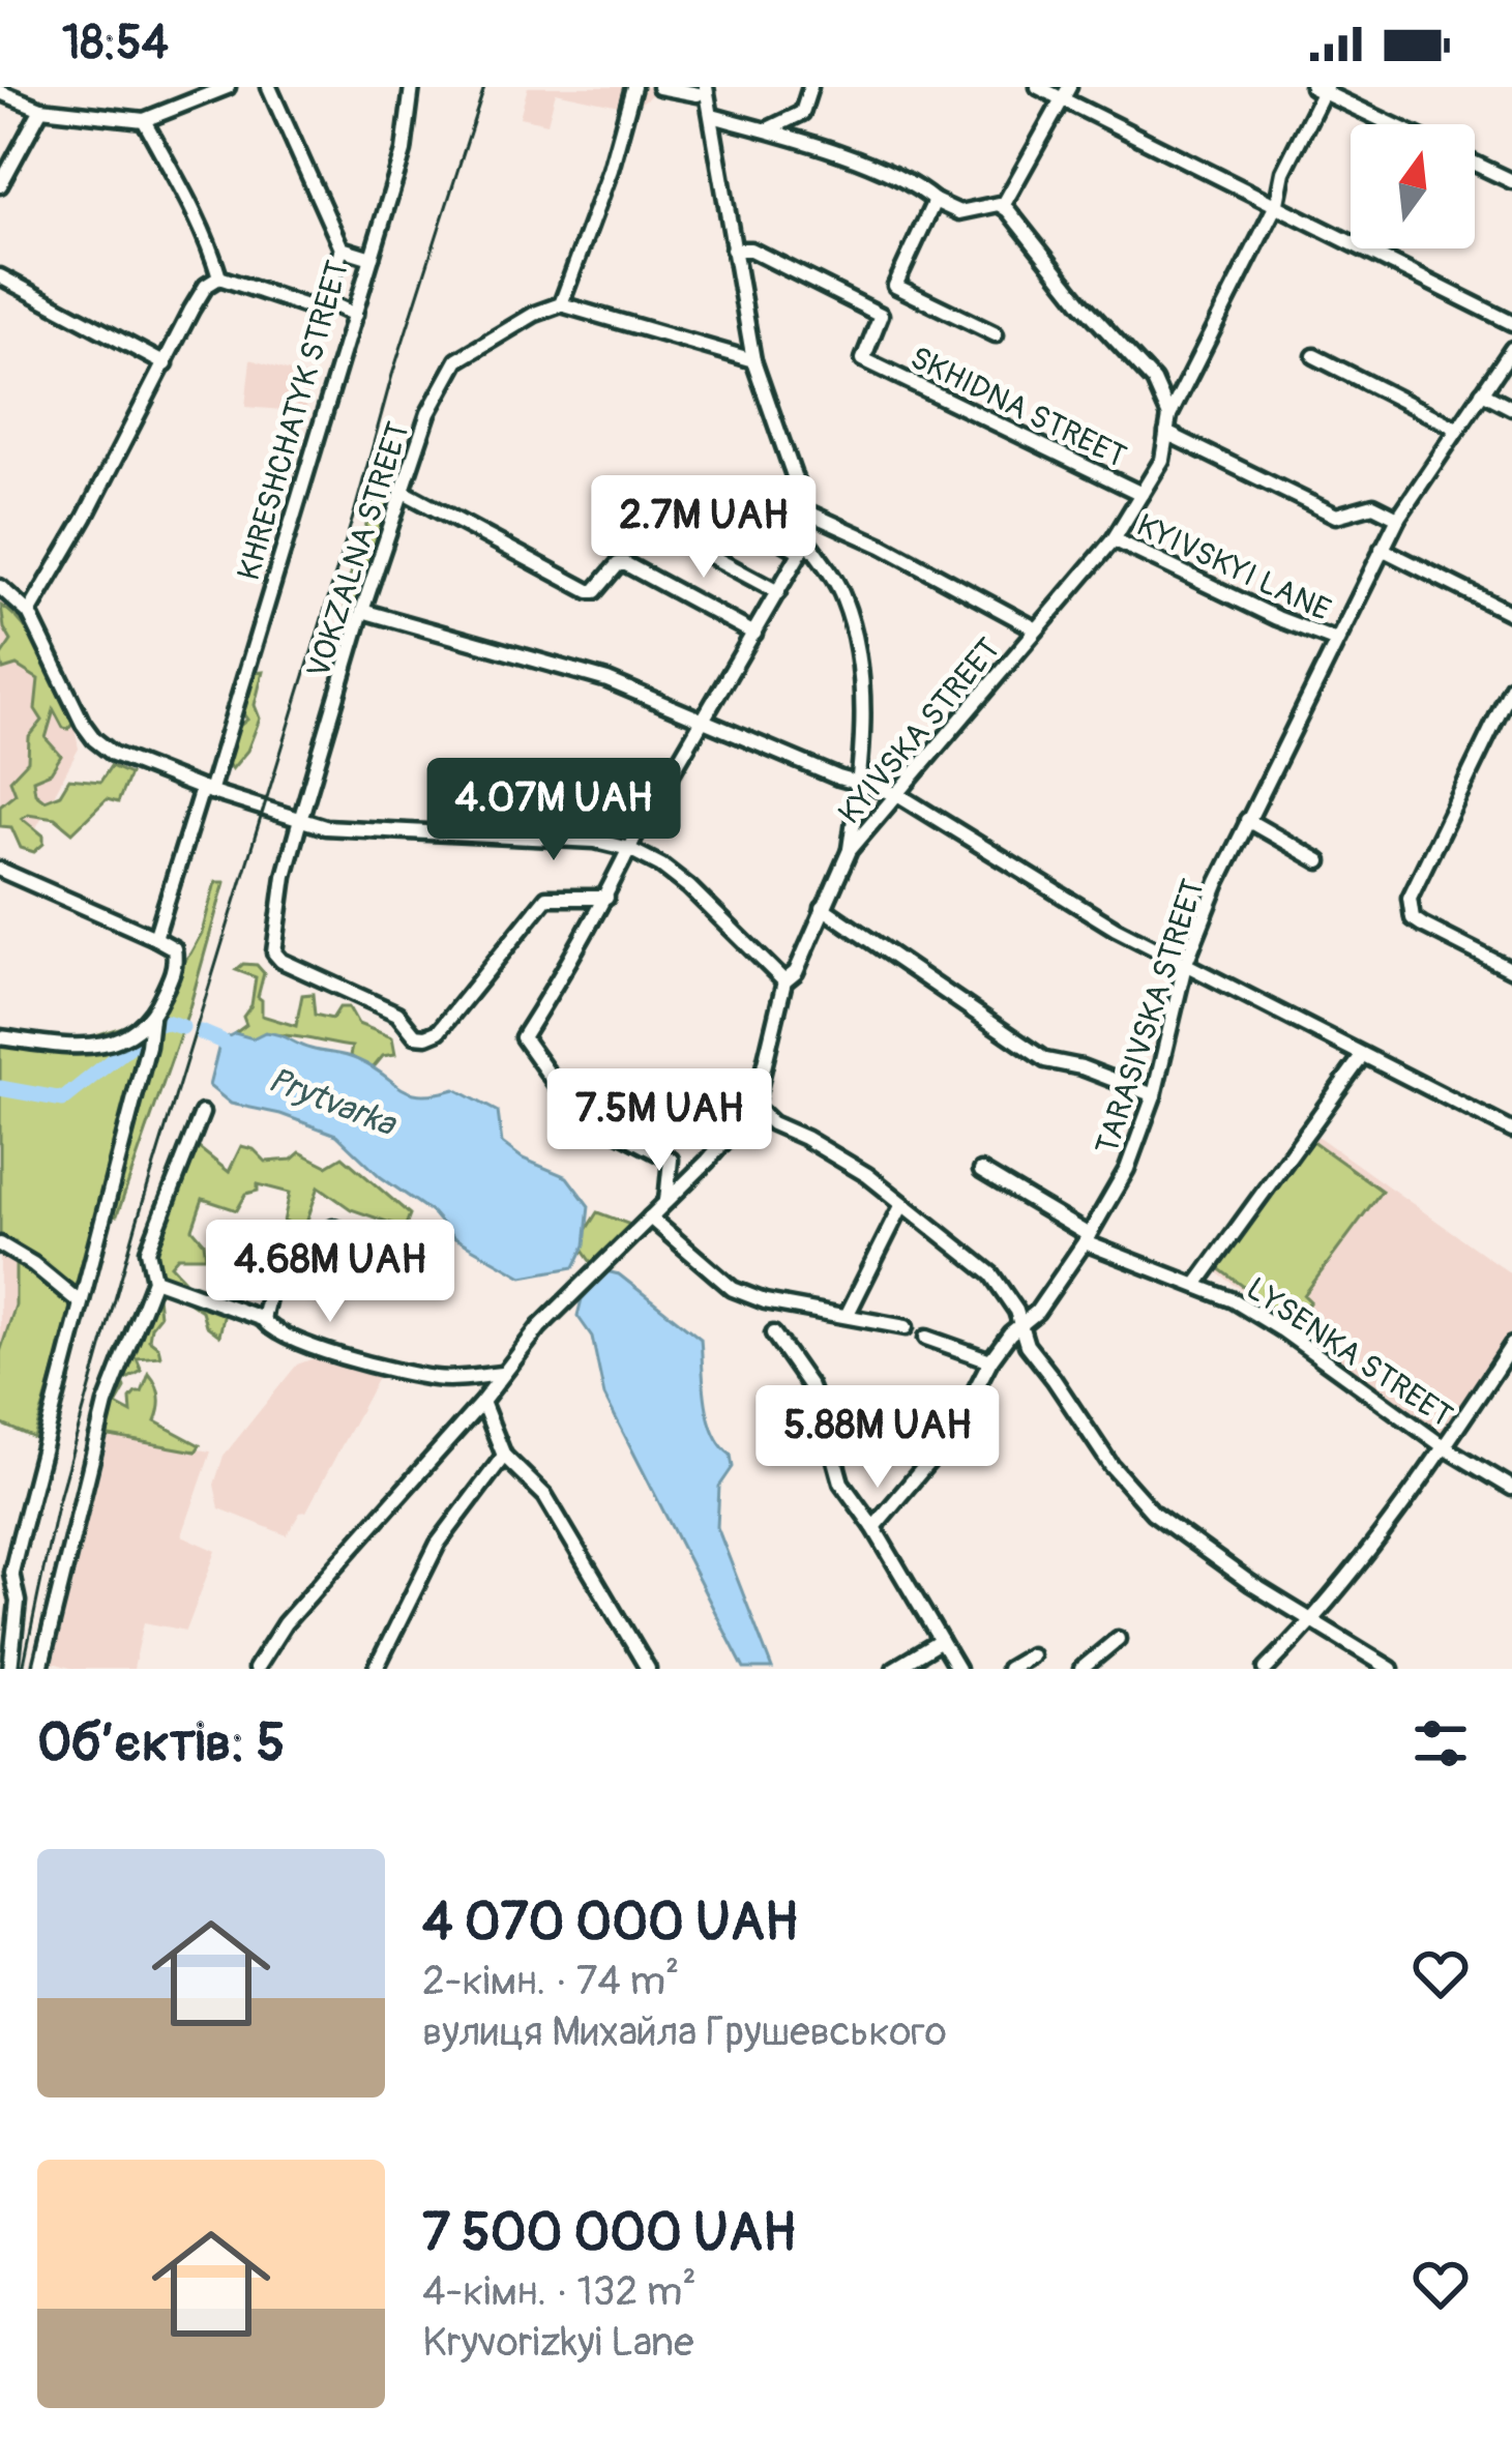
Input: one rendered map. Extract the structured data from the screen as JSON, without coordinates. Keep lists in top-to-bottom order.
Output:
{
  "streets": {
    "street": [
      "SKHIDNA STREET",
      "KHRESHCHATYK STREET",
      "VOKZALNA STREET",
      "KYIVSKYI LANE",
      "KYIVSKA STREET",
      "TARASIVSKA STREET",
      "LYSENKA STREET"
    ]
  },
  "crossings": [
    ["SKHIDNA STREET", "KYIVSKA STREET"],
    ["KYIVSKYI LANE", "KYIVSKA STREET"],
    ["KYIVSKYI LANE", "TARASIVSKA STREET"],
    ["TARASIVSKA STREET", "LYSENKA STREET"]
  ],
  "water": ["Prytvarka"],
  "north": "top",
  "page": {
    "status": "18:54",
    "price": [
      "2.7M UAH",
      "4.07M UAH",
      "7.5M UAH",
      "4.68M UAH",
      "5.88M UAH"
    ],
    "heading": "Об’єктів: 5",
    "list": [
      {
        "name": "4 070 000 UAH",
        "note": "2-кімн. · 74 m² · вулиця Михайла Грушевського"
      },
      {
        "name": "7 500 000 UAH",
        "note": "4-кімн. · 132 m² · Kryvorizkyi Lane"
      }
    ]
  }
}
